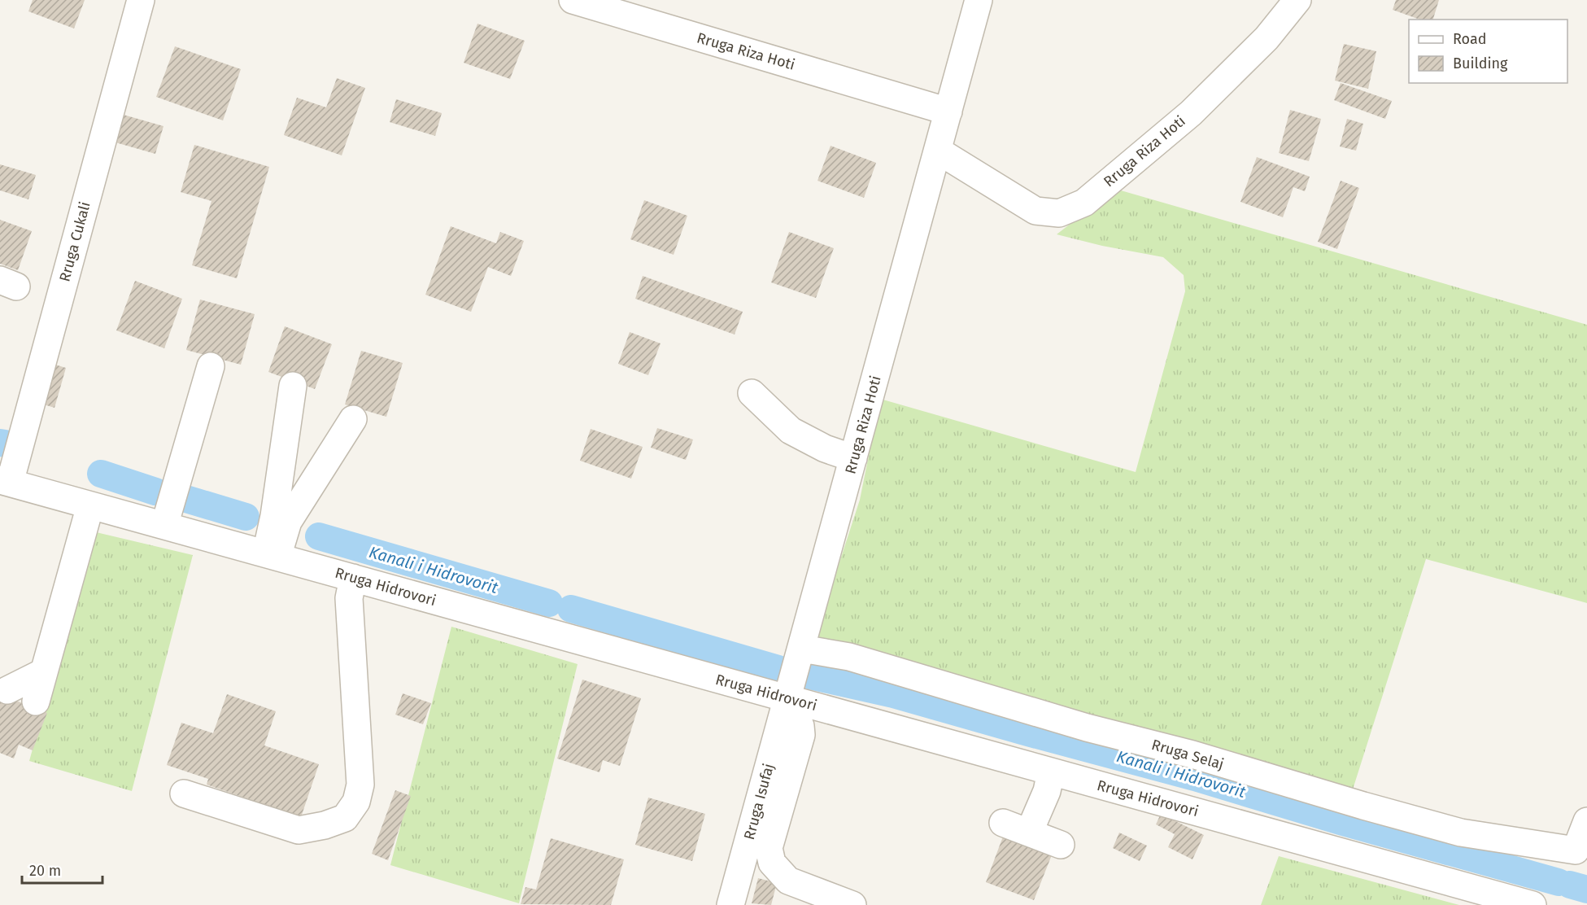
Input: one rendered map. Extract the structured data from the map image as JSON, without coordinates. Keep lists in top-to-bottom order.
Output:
{
  "streets": {
    "street": [
      "Rruga Riza Hoti",
      "Rruga Cukali",
      "Rruga Hidrovori",
      "Rruga Selaj",
      "Rruga Isufaj"
    ]
  },
  "crossings": [
    ["Rruga Riza Hoti", "Rruga Hidrovori"],
    ["Rruga Riza Hoti", "Rruga Selaj"],
    ["Rruga Riza Hoti", "Rruga Isufaj"],
    ["Rruga Cukali", "Rruga Hidrovori"],
    ["Rruga Hidrovori", "Rruga Isufaj"]
  ],
  "water": ["Kanali i Hidrovorit"],
  "legend": ["Road", "Building"],
  "scale_bar": "20 m"
}
